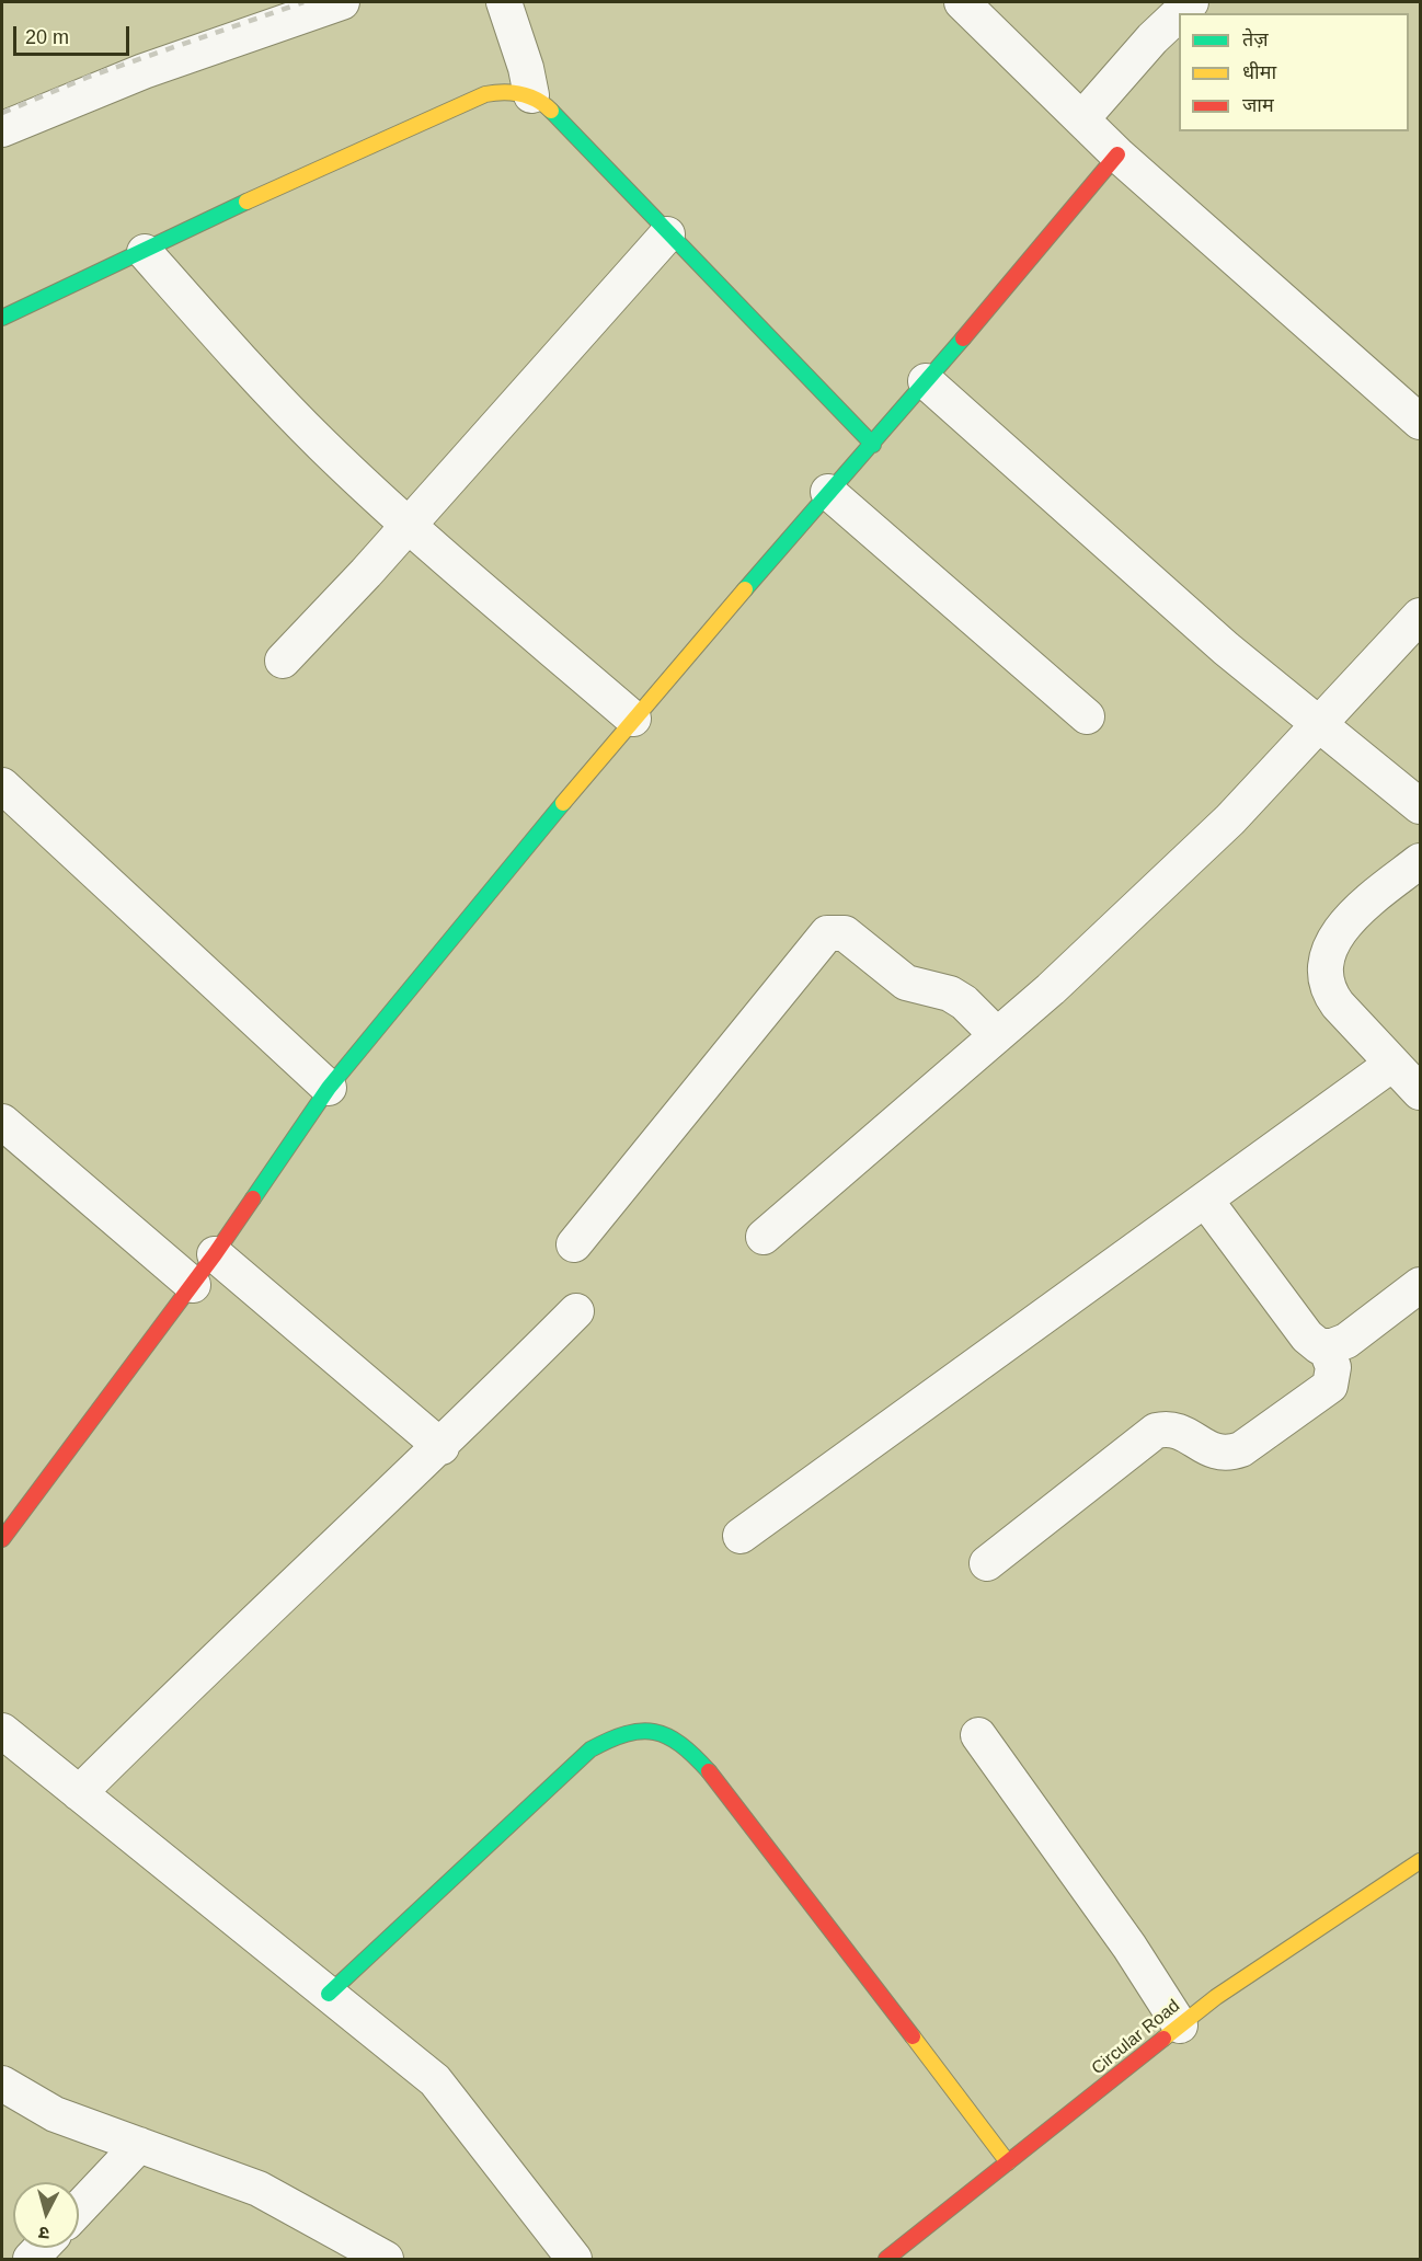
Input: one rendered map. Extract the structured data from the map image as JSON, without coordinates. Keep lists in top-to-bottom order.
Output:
{
  "streets": {
    "street": ["Circular Road"]
  },
  "legend": ["तेज़", "धीमा", "जाम"],
  "scale_bar": "20 m",
  "north": "bottom"
}
